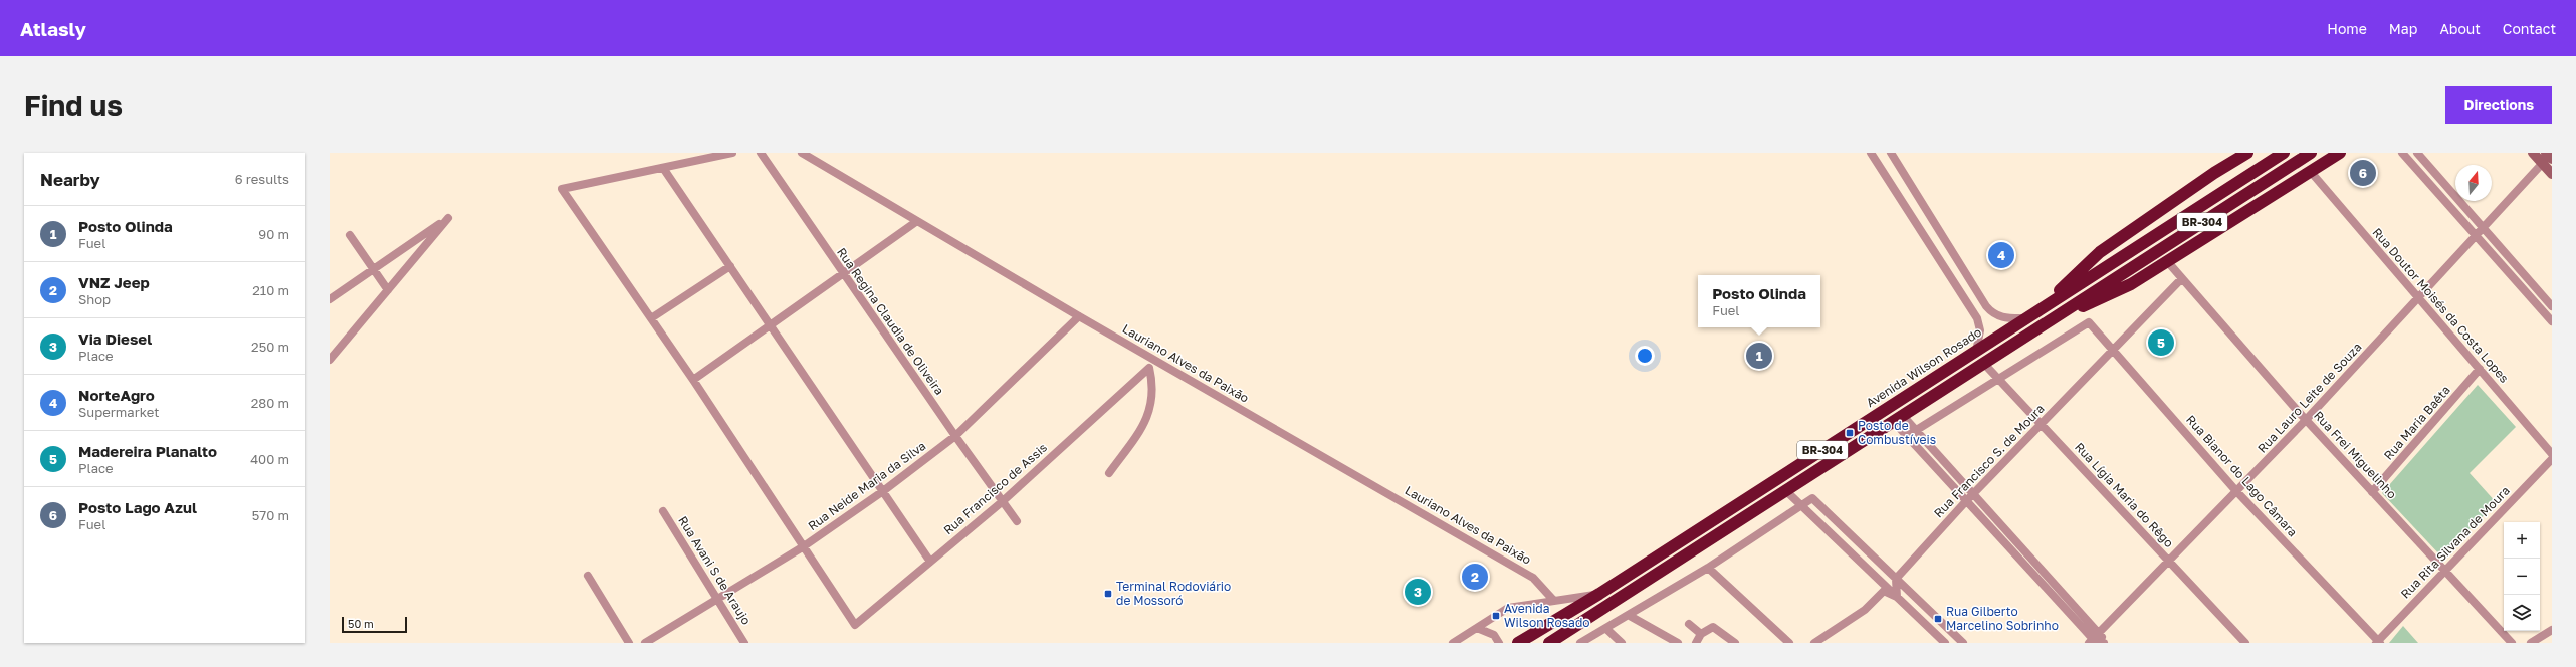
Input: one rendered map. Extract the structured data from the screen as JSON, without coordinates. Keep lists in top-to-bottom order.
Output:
{
  "streets": {
    "highway": ["BR-304", "Avenida Wilson Rosado"],
    "street": [
      "Rua Doutor Moisés da Costa Lopes",
      "Rua Regina Claudia de Oliveira",
      "Lauriano Alves da Paixão",
      "Rua Lauro Leite de Souza",
      "Rua Maria Baêta",
      "Rua Frei Miguelinho",
      "Rua Francisco S. de Moura",
      "Rua Bianor do Lago Câmara",
      "Rua Neide Maria da Silva",
      "Rua Francisco de Assis",
      "Rua Lígia Maria do Rêgo",
      "Rua Rita Silvana de Moura",
      "Rua Avani S de Araujo"
    ]
  },
  "crossings": [
    ["BR-304", "Rua Lígia Maria do Rêgo"],
    ["Rua Doutor Moisés da Costa Lopes", "Rua Lauro Leite de Souza"],
    ["Rua Doutor Moisés da Costa Lopes", "Rua Maria Baêta"],
    ["Rua Regina Claudia de Oliveira", "Rua Neide Maria da Silva"],
    ["Rua Regina Claudia de Oliveira", "Rua Francisco de Assis"],
    ["Lauriano Alves da Paixão", "Rua Neide Maria da Silva"],
    ["Rua Lauro Leite de Souza", "Rua Frei Miguelinho"],
    ["Rua Lauro Leite de Souza", "Rua Bianor do Lago Câmara"],
    ["Rua Lauro Leite de Souza", "Rua Lígia Maria do Rêgo"],
    ["Rua Maria Baêta", "Rua Frei Miguelinho"],
    ["Rua Frei Miguelinho", "Rua Francisco S. de Moura"],
    ["Rua Frei Miguelinho", "Rua Rita Silvana de Moura"],
    ["Rua Francisco S. de Moura", "Rua Bianor do Lago Câmara"],
    ["Rua Francisco S. de Moura", "Rua Lígia Maria do Rêgo"],
    ["Rua Bianor do Lago Câmara", "Rua Lígia Maria do Rêgo"],
    ["Rua Bianor do Lago Câmara", "Rua Rita Silvana de Moura"],
    ["Rua Neide Maria da Silva", "Rua Francisco de Assis"],
    ["Rua Neide Maria da Silva", "Rua Avani S de Araujo"]
  ],
  "places": {
    "transit": [
      "Posto de Combustíveis",
      "Terminal Rodoviário de Mossoró",
      "Avenida Wilson Rosado",
      "Rua Gilberto Marcelino Sobrinho"
    ]
  },
  "scale_bar": "50 m",
  "north": "top",
  "page": {
    "header": "Atlasly",
    "nav": [
      "Home",
      "Map",
      "About",
      "Contact"
    ],
    "buttons": "Directions",
    "title": "Find us",
    "heading": ["Nearby", "6 results"],
    "pins": [
      "6",
      "4",
      "5",
      "1",
      "2",
      "3"
    ],
    "list": [
      {
        "mark": "1",
        "name": "Posto Olinda",
        "note": "Fuel",
        "value": "90 m"
      },
      {
        "mark": "2",
        "name": "VNZ Jeep",
        "note": "Shop",
        "value": "210 m"
      },
      {
        "mark": "3",
        "name": "Via Diesel",
        "note": "Place",
        "value": "250 m"
      },
      {
        "mark": "4",
        "name": "NorteAgro",
        "note": "Supermarket",
        "value": "280 m"
      },
      {
        "mark": "5",
        "name": "Madereira Planalto",
        "note": "Place",
        "value": "400 m"
      },
      {
        "mark": "6",
        "name": "Posto Lago Azul",
        "note": "Fuel",
        "value": "570 m"
      }
    ],
    "popup": ["Posto Olinda", "Fuel"],
    "map_buttons": ["+", "−"],
    "scale": "50 m"
  }
}
